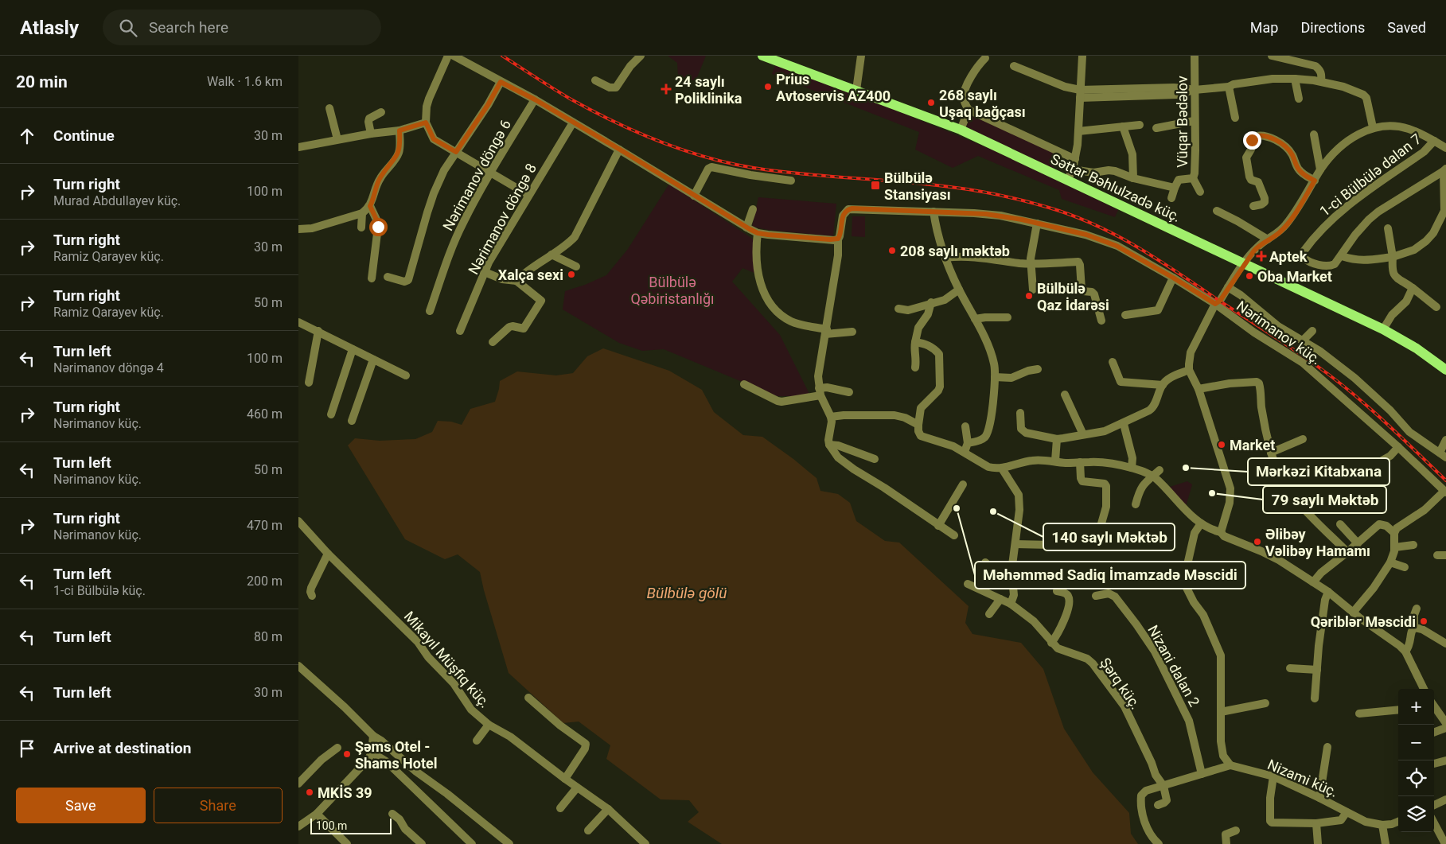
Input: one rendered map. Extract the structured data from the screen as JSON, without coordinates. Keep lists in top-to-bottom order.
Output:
{
  "streets": {
    "main road": ["Səttar Bəhlulzadə küç."],
    "street": [
      "Vüqar Bədəlov",
      "Nərimanov döngə 6",
      "1-ci Bülbülə dalan 7",
      "Nərimanov döngə 8",
      "Nərimanov küç.",
      "Mikayıl Müşfiq küç.",
      "Nizani dalan 2",
      "Şərq küç.",
      "Nizami küç."
    ]
  },
  "water": ["Bülbülə gölü"],
  "parks": ["Bülbülə Qəbiristanlığı"],
  "places": {
    "other": [
      "Prius Avtoservis AZ400",
      "268 saylı Uşaq bağçası",
      "208 saylı məktəb",
      "Xalça sexi",
      "Oba Market",
      "Bülbülə Qaz İdarəsi",
      "Market",
      "Mərkəzi Kitabxana",
      "79 saylı Məktəb",
      "Məhəmməd Sadiq İmamzadə Məscidi",
      "140 saylı Məktəb",
      "Əlibəy Vəlibəy Hamamı",
      "Qəriblər Məscidi",
      "Şəms Otel - Shams Hotel",
      "MKİS 39"
    ],
    "health": ["24 saylı Poliklinika", "Aptek"],
    "transit": ["Bülbülə Stansiyası"]
  },
  "scale_bar": "100 m",
  "page": {
    "header": "Atlasly",
    "search": "Search here",
    "nav": ["Map", "Directions", "Saved"],
    "heading": ["20 min", "Walk · 1.6 km"],
    "list": [
      ["Continue", "30 m"],
      ["Turn right", "Murad Abdullayev küç.", "100 m"],
      ["Turn right", "Ramiz Qarayev küç.", "30 m"],
      ["Turn right", "Ramiz Qarayev küç.", "50 m"],
      ["Turn left", "Nərimanov döngə 4", "100 m"],
      ["Turn right", "Nərimanov küç.", "460 m"],
      ["Turn left", "Nərimanov küç.", "50 m"],
      ["Turn right", "Nərimanov küç.", "470 m"],
      ["Turn left", "1-ci Bülbülə küç.", "200 m"],
      ["Turn left", "80 m"],
      ["Turn left", "30 m"],
      "Arrive at destination"
    ],
    "map_buttons": ["+", "−"],
    "buttons": ["Save", "Share"],
    "scale": "100 m"
  }
}
